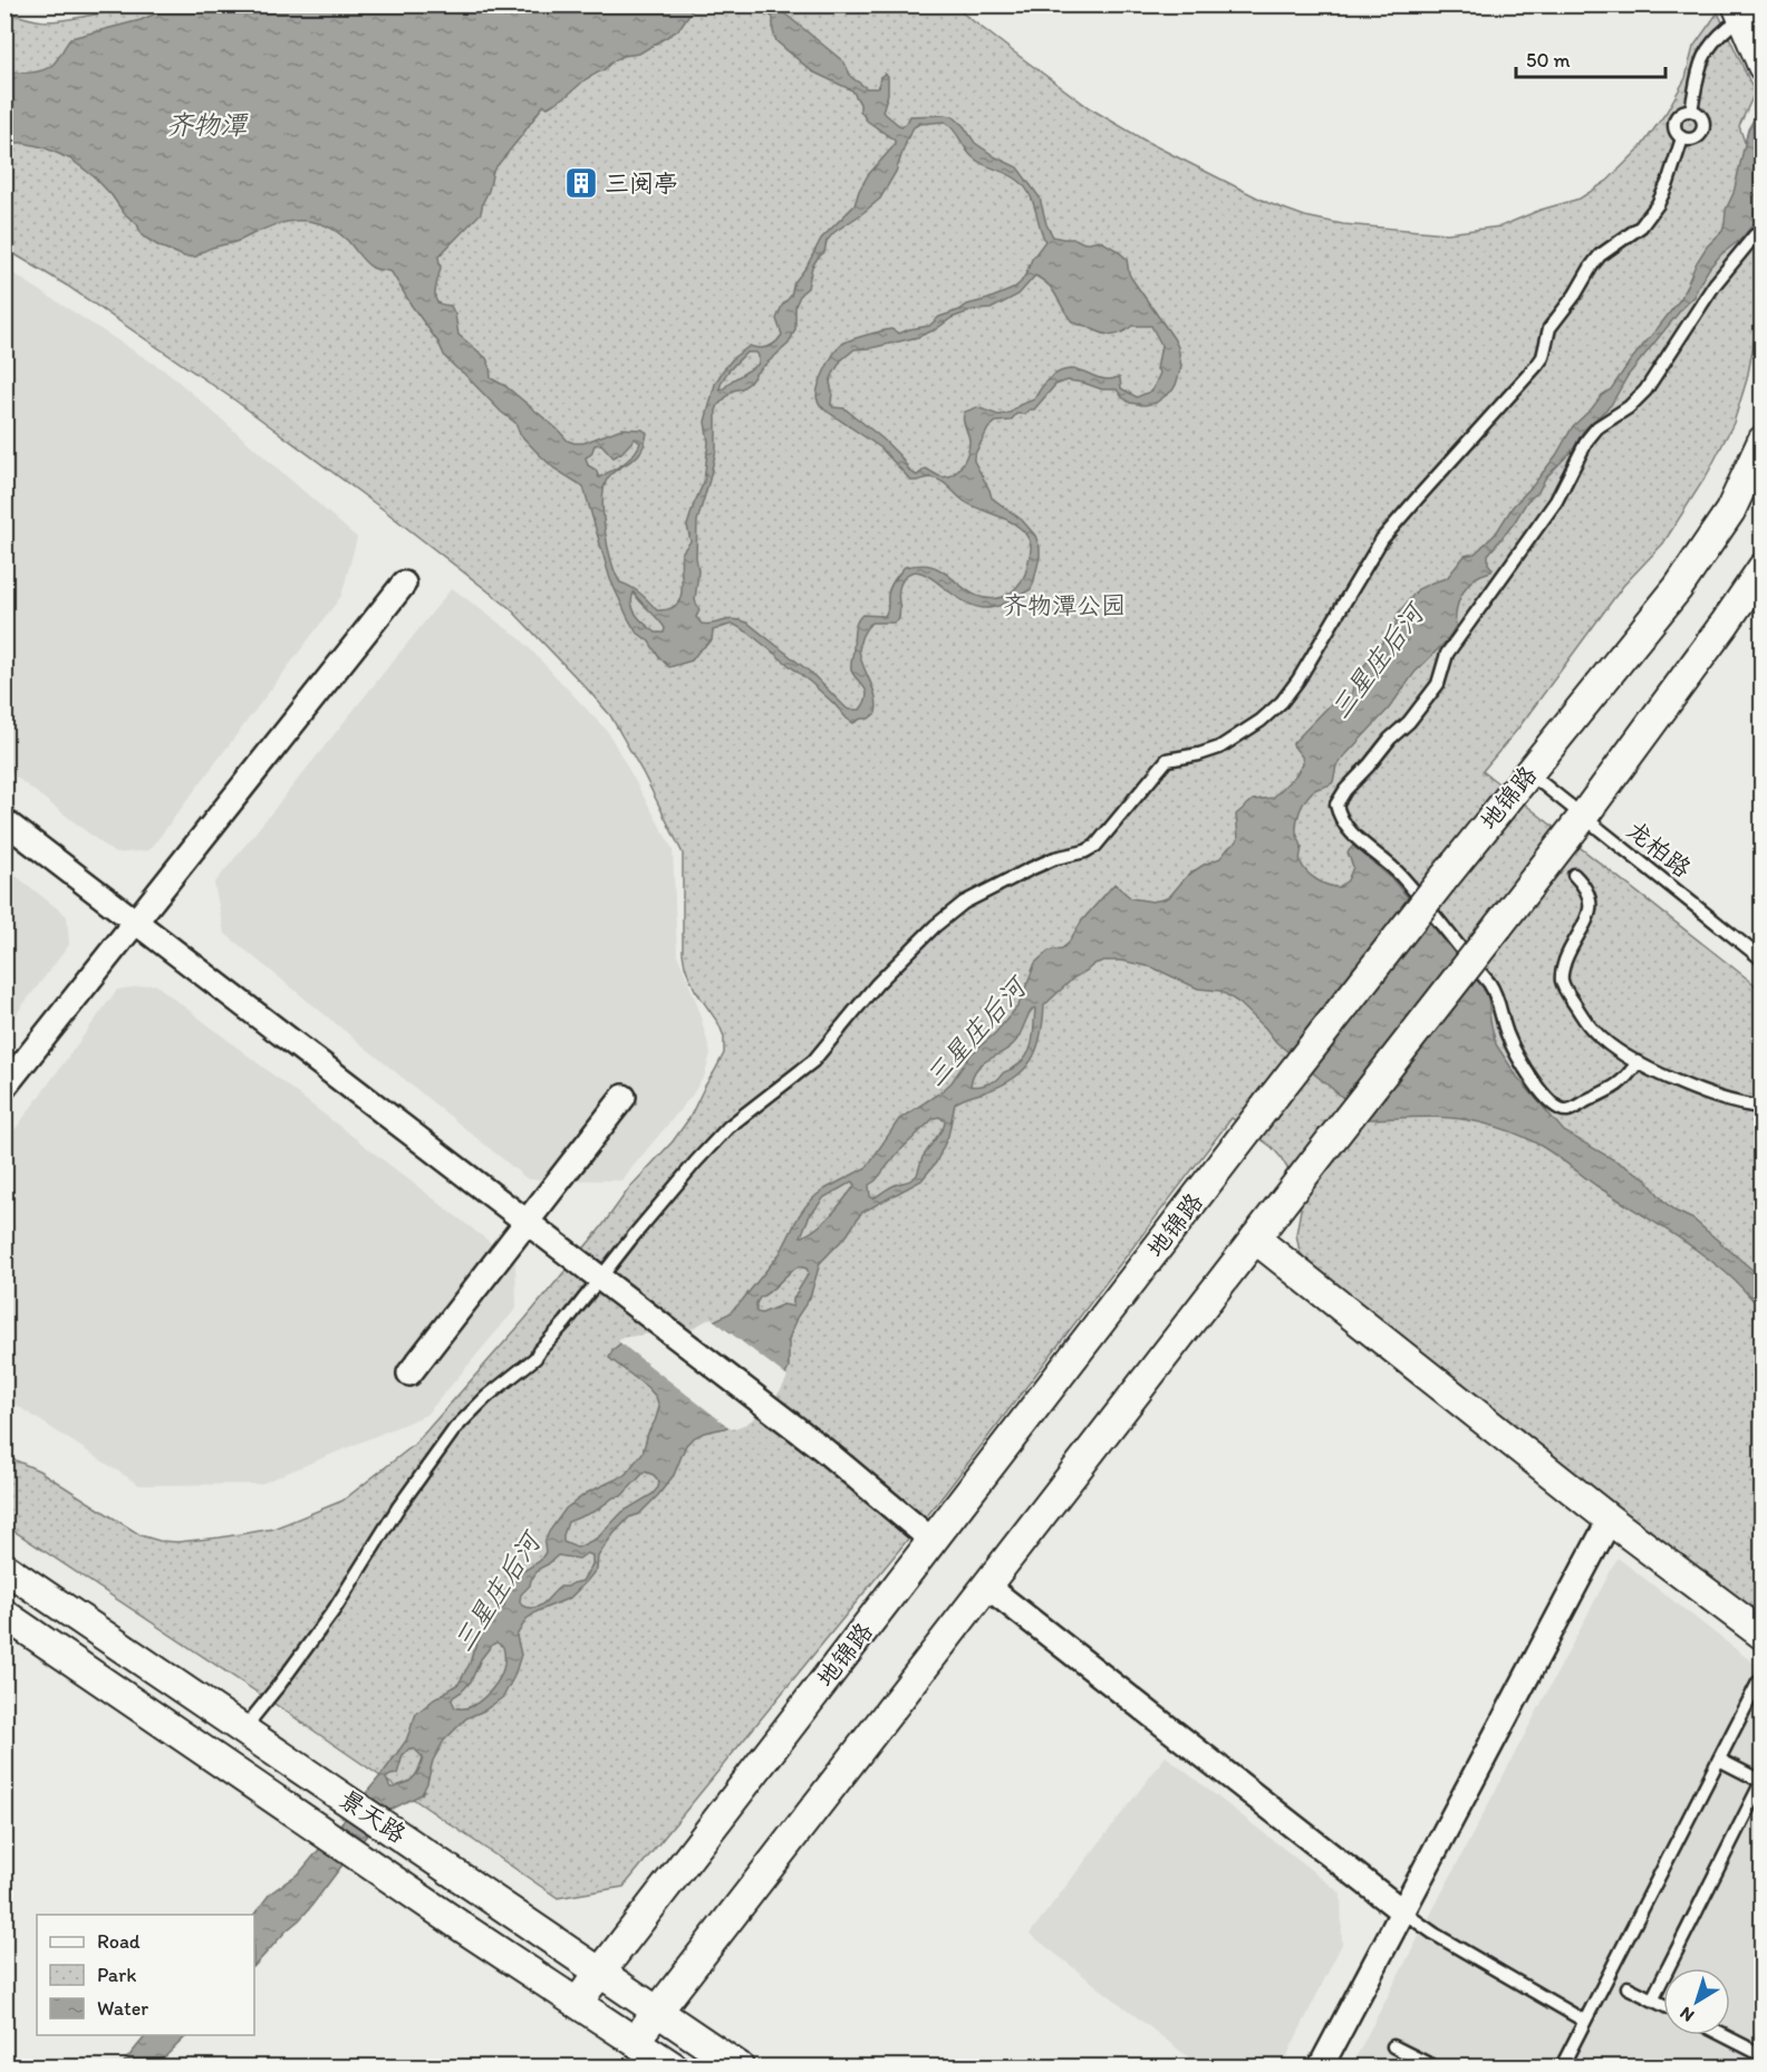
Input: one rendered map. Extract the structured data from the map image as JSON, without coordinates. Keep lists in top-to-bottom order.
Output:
{
  "streets": {
    "street": ["地锦路", "景天路"],
    "lane": ["龙柏路"]
  },
  "crossings": [
    ["地锦路", "龙柏路"],
    ["地锦路", "景天路"]
  ],
  "water": ["齐物潭", "三星庄后河"],
  "parks": ["齐物潭公园"],
  "places": {
    "building": ["三阅亭"]
  },
  "legend": ["Road", "Park", "Water"],
  "scale_bar": "50 m",
  "north": "bottom left"
}
